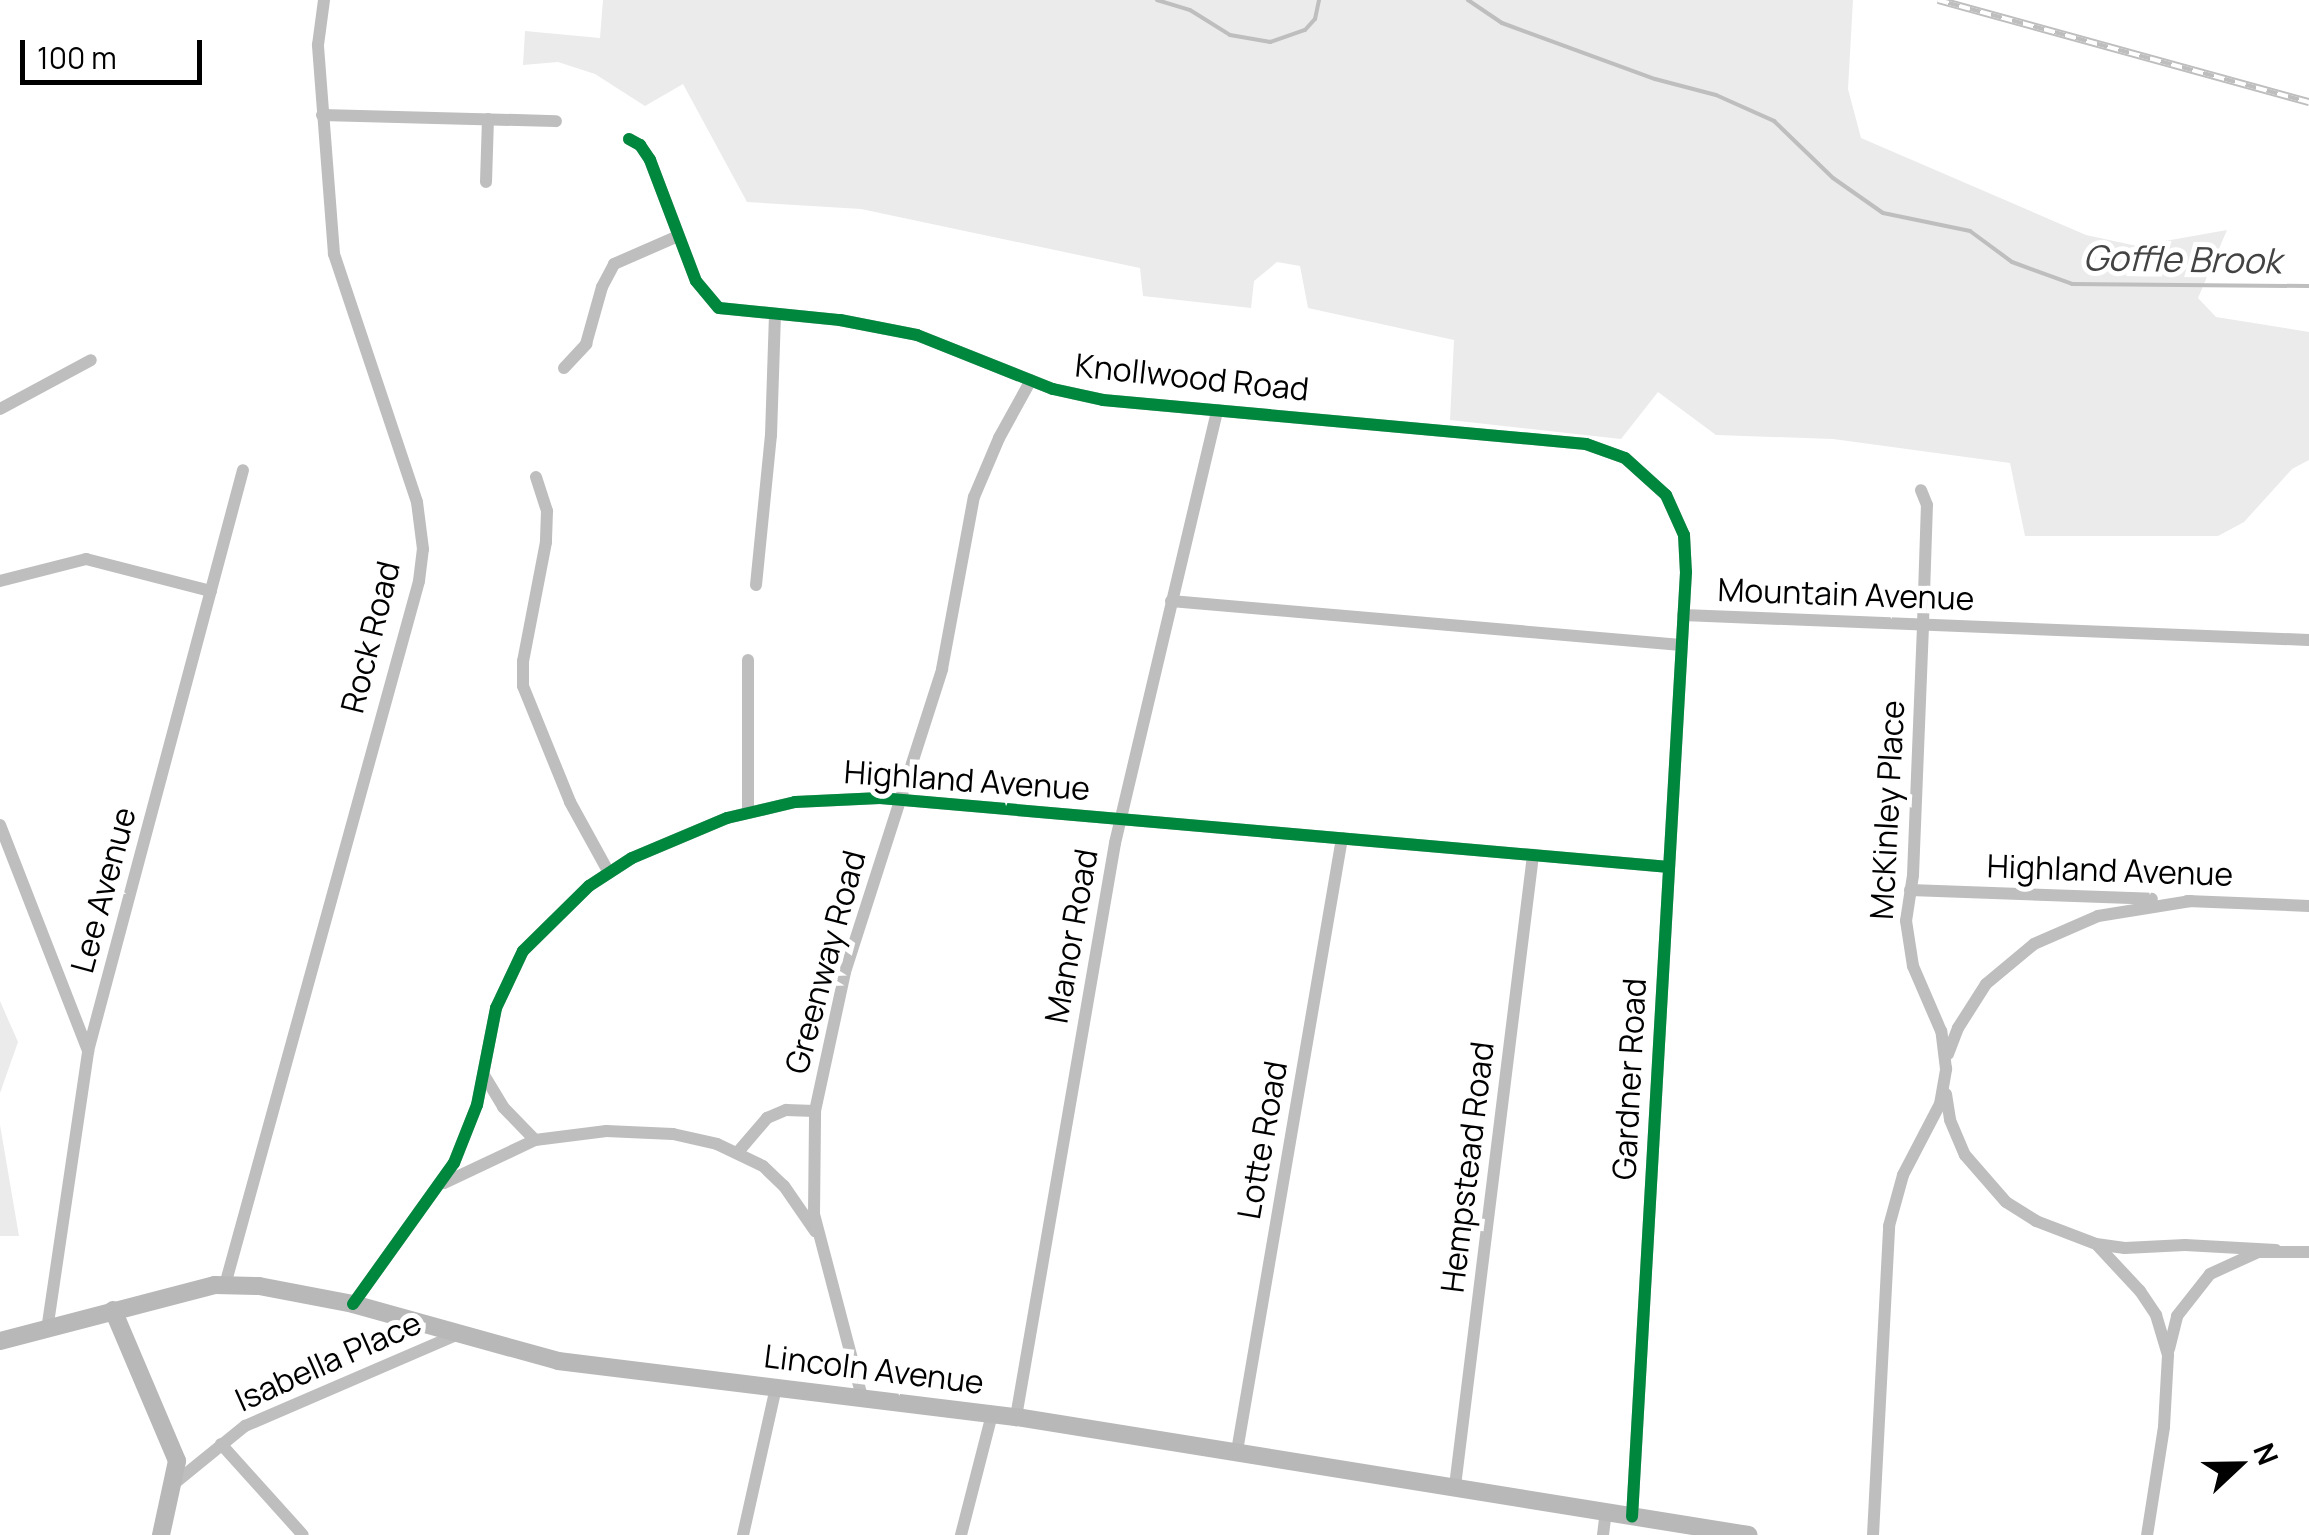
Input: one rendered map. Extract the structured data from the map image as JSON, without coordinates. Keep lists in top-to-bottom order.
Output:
{
  "streets": {
    "main road": ["Lincoln Avenue"],
    "street": [
      "Knollwood Road",
      "Mountain Avenue",
      "Rock Road",
      "Highland Avenue",
      "McKinley Place",
      "Lee Avenue",
      "Manor Road",
      "Greenway Road",
      "Gardner Road",
      "Lotte Road",
      "Hempstead Road",
      "Isabella Place"
    ]
  },
  "crossings": [
    ["Knollwood Road", "Mountain Avenue"],
    ["Knollwood Road", "Manor Road"],
    ["Knollwood Road", "Greenway Road"],
    ["Mountain Avenue", "McKinley Place"],
    ["Mountain Avenue", "Gardner Road"],
    ["Rock Road", "Lincoln Avenue"],
    ["Highland Avenue", "McKinley Place"],
    ["Highland Avenue", "Manor Road"],
    ["Highland Avenue", "Greenway Road"],
    ["Highland Avenue", "Gardner Road"],
    ["Highland Avenue", "Lotte Road"],
    ["Highland Avenue", "Hempstead Road"],
    ["Highland Avenue", "Lincoln Avenue"],
    ["Lee Avenue", "Lincoln Avenue"],
    ["Manor Road", "Lincoln Avenue"],
    ["Greenway Road", "Lincoln Avenue"],
    ["Gardner Road", "Lincoln Avenue"],
    ["Lotte Road", "Lincoln Avenue"],
    ["Hempstead Road", "Lincoln Avenue"],
    ["Isabella Place", "Lincoln Avenue"]
  ],
  "water": ["Goffle Brook"],
  "scale_bar": "100 m",
  "north": "right"
}
